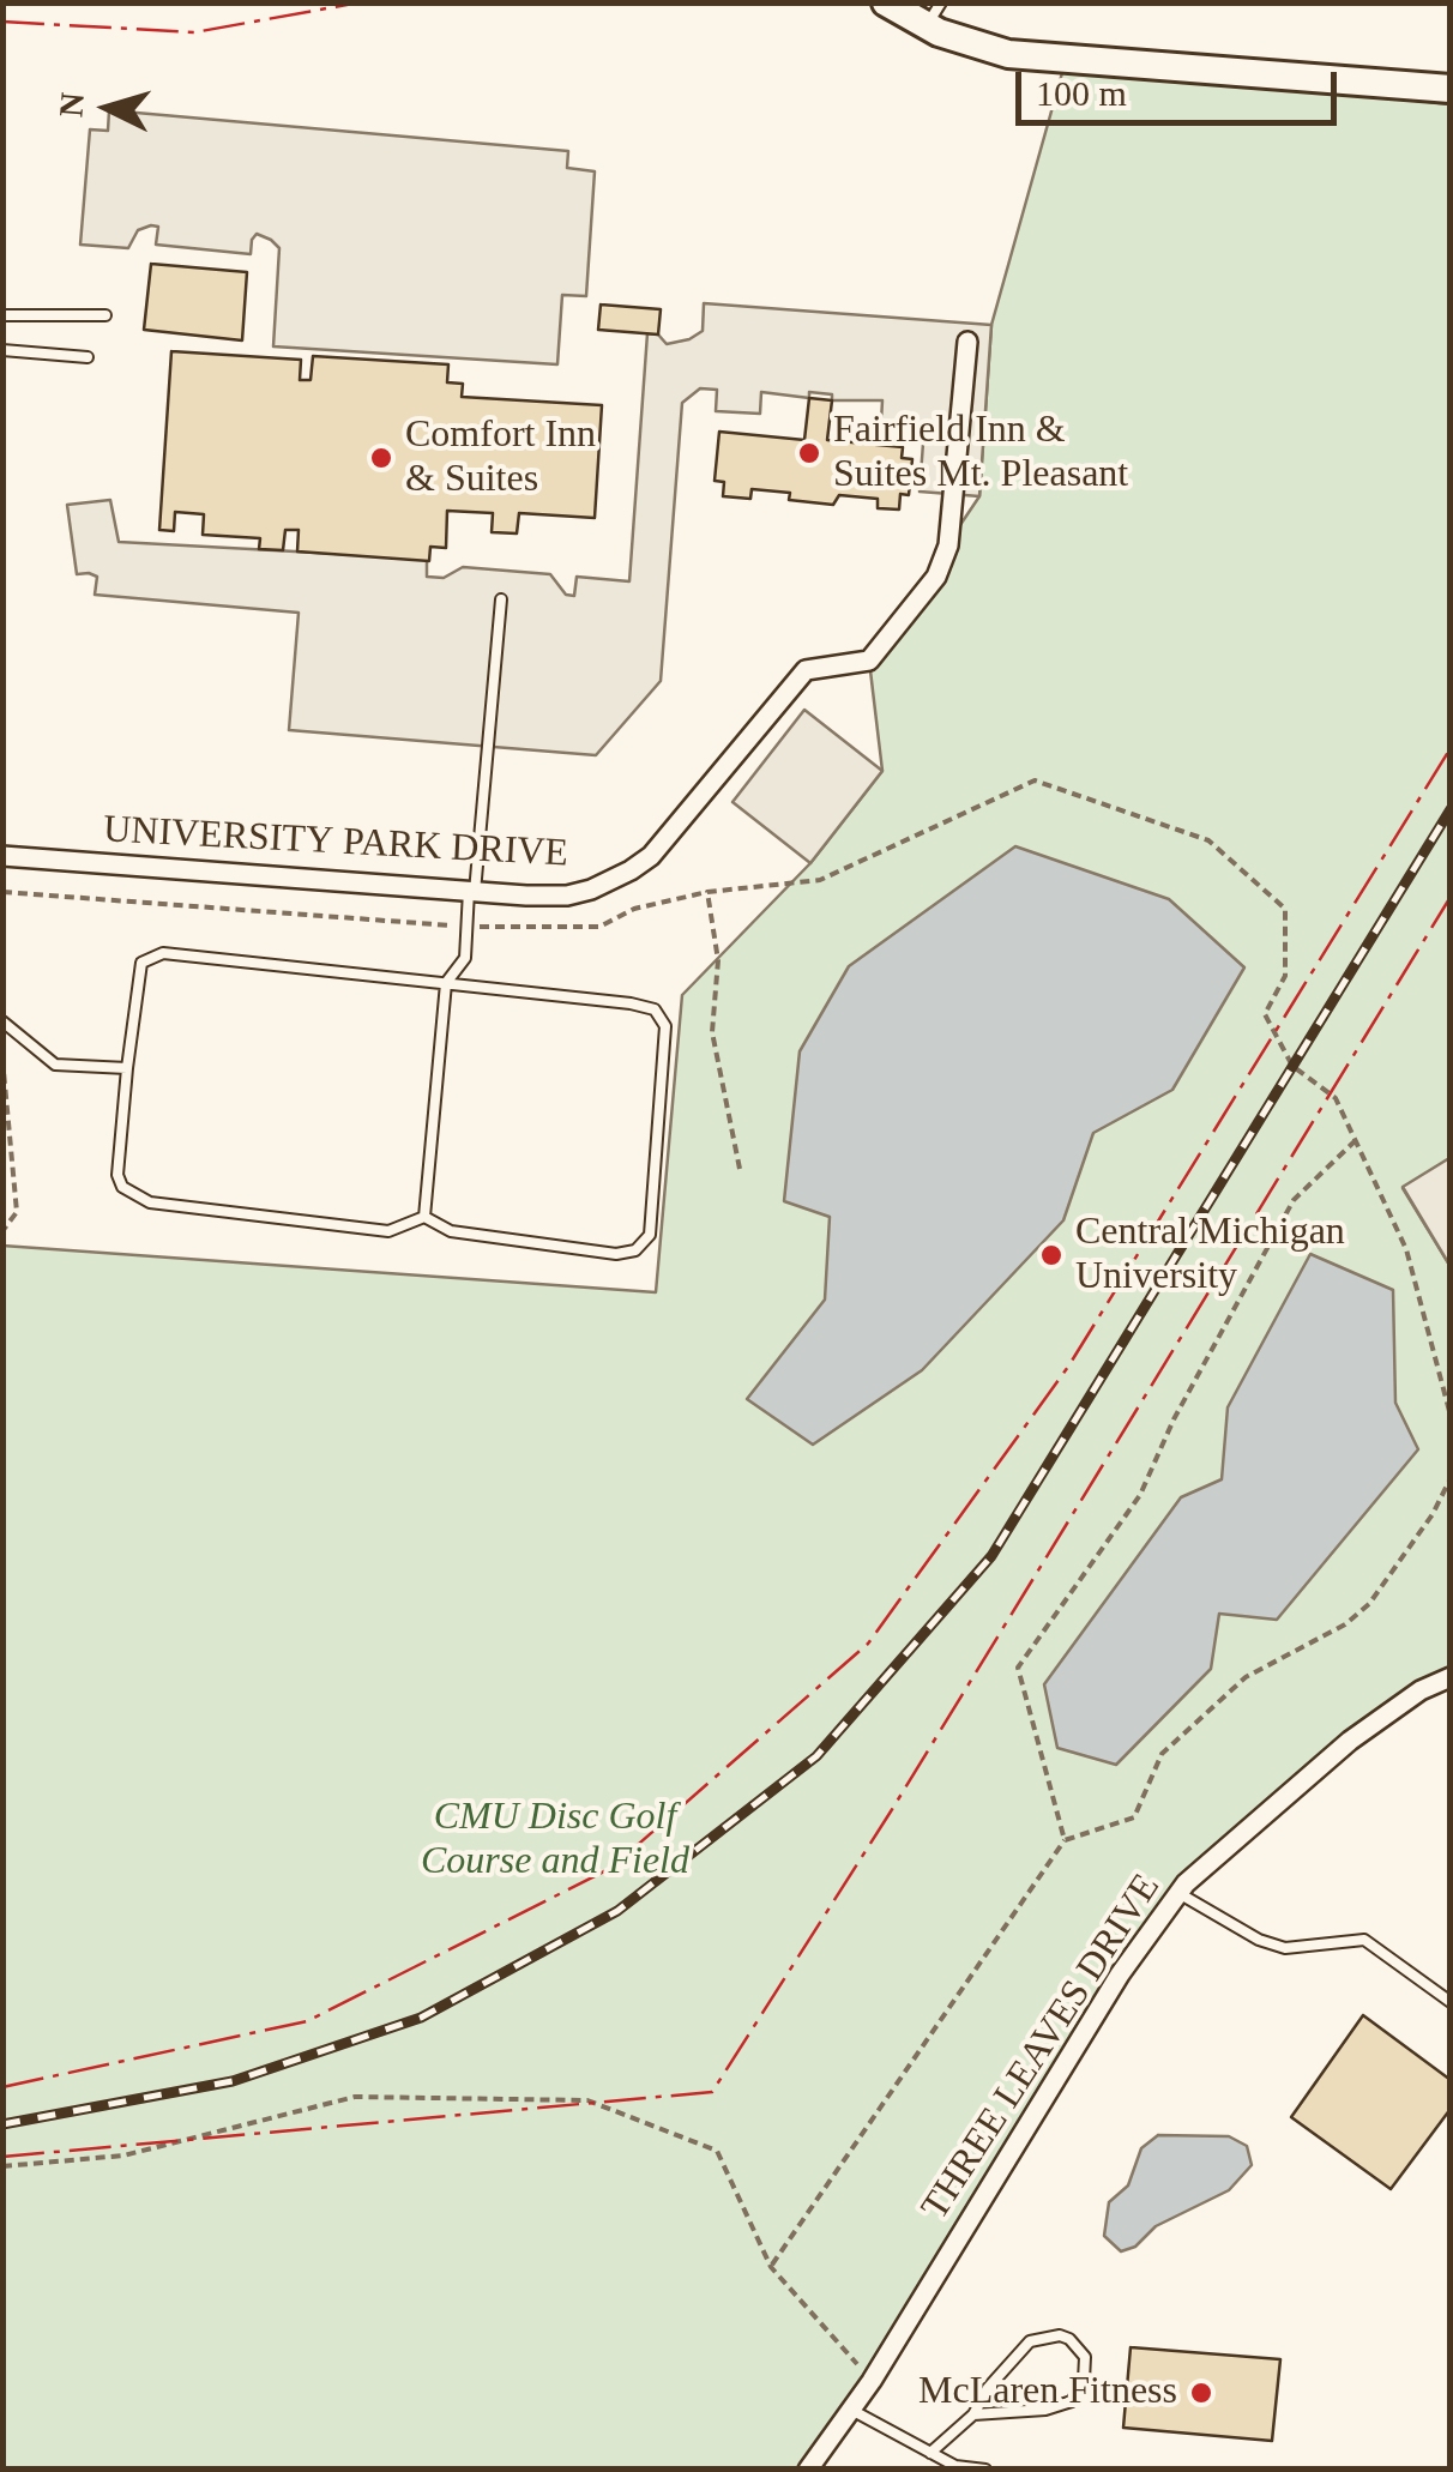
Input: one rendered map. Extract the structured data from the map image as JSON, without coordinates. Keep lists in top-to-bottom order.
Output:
{
  "streets": {
    "street": ["UNIVERSITY PARK DRIVE", "THREE LEAVES DRIVE"]
  },
  "parks": ["CMU Disc Golf Course and Field"],
  "places": [
    "Fairfield Inn & Suites Mt. Pleasant",
    "Comfort Inn & Suites",
    "Central Michigan University",
    "McLaren Fitness"
  ],
  "scale_bar": "100 m",
  "north": "left"
}
